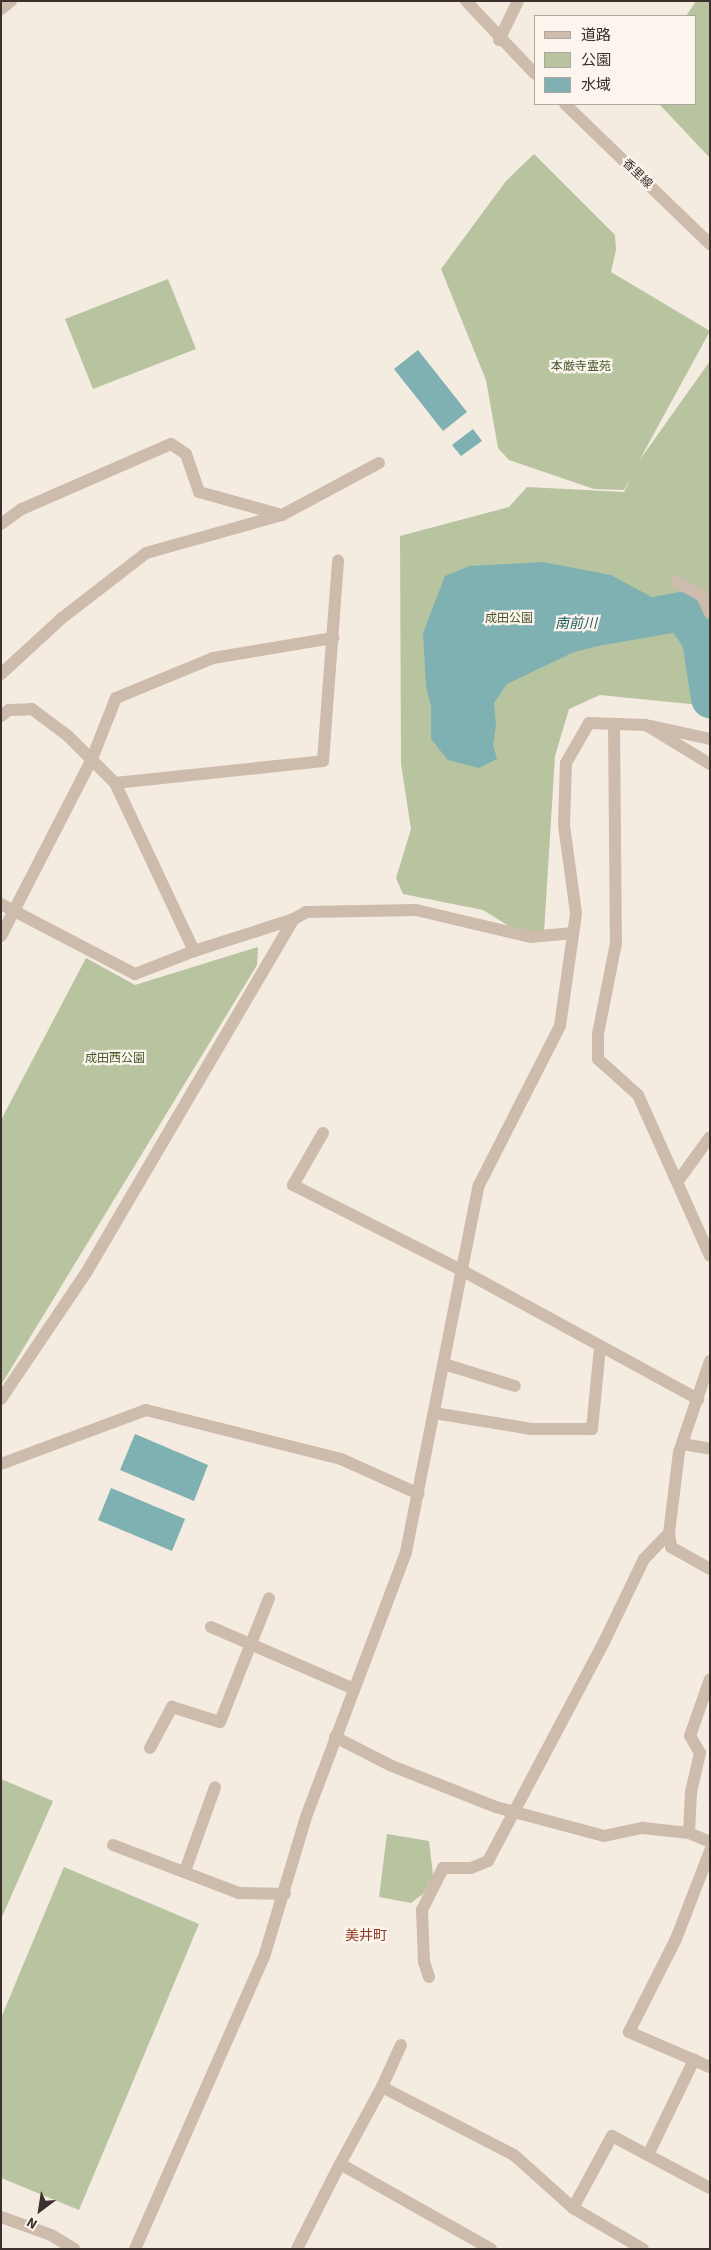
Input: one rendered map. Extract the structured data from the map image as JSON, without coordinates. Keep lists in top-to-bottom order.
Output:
{
  "streets": {
    "street": ["香里線"]
  },
  "districts": ["美井町"],
  "water": ["南前川"],
  "parks": ["本厳寺霊苑", "成田公園", "成田西公園"],
  "legend": ["道路", "公園", "水域"],
  "north": "bottom left"
}
